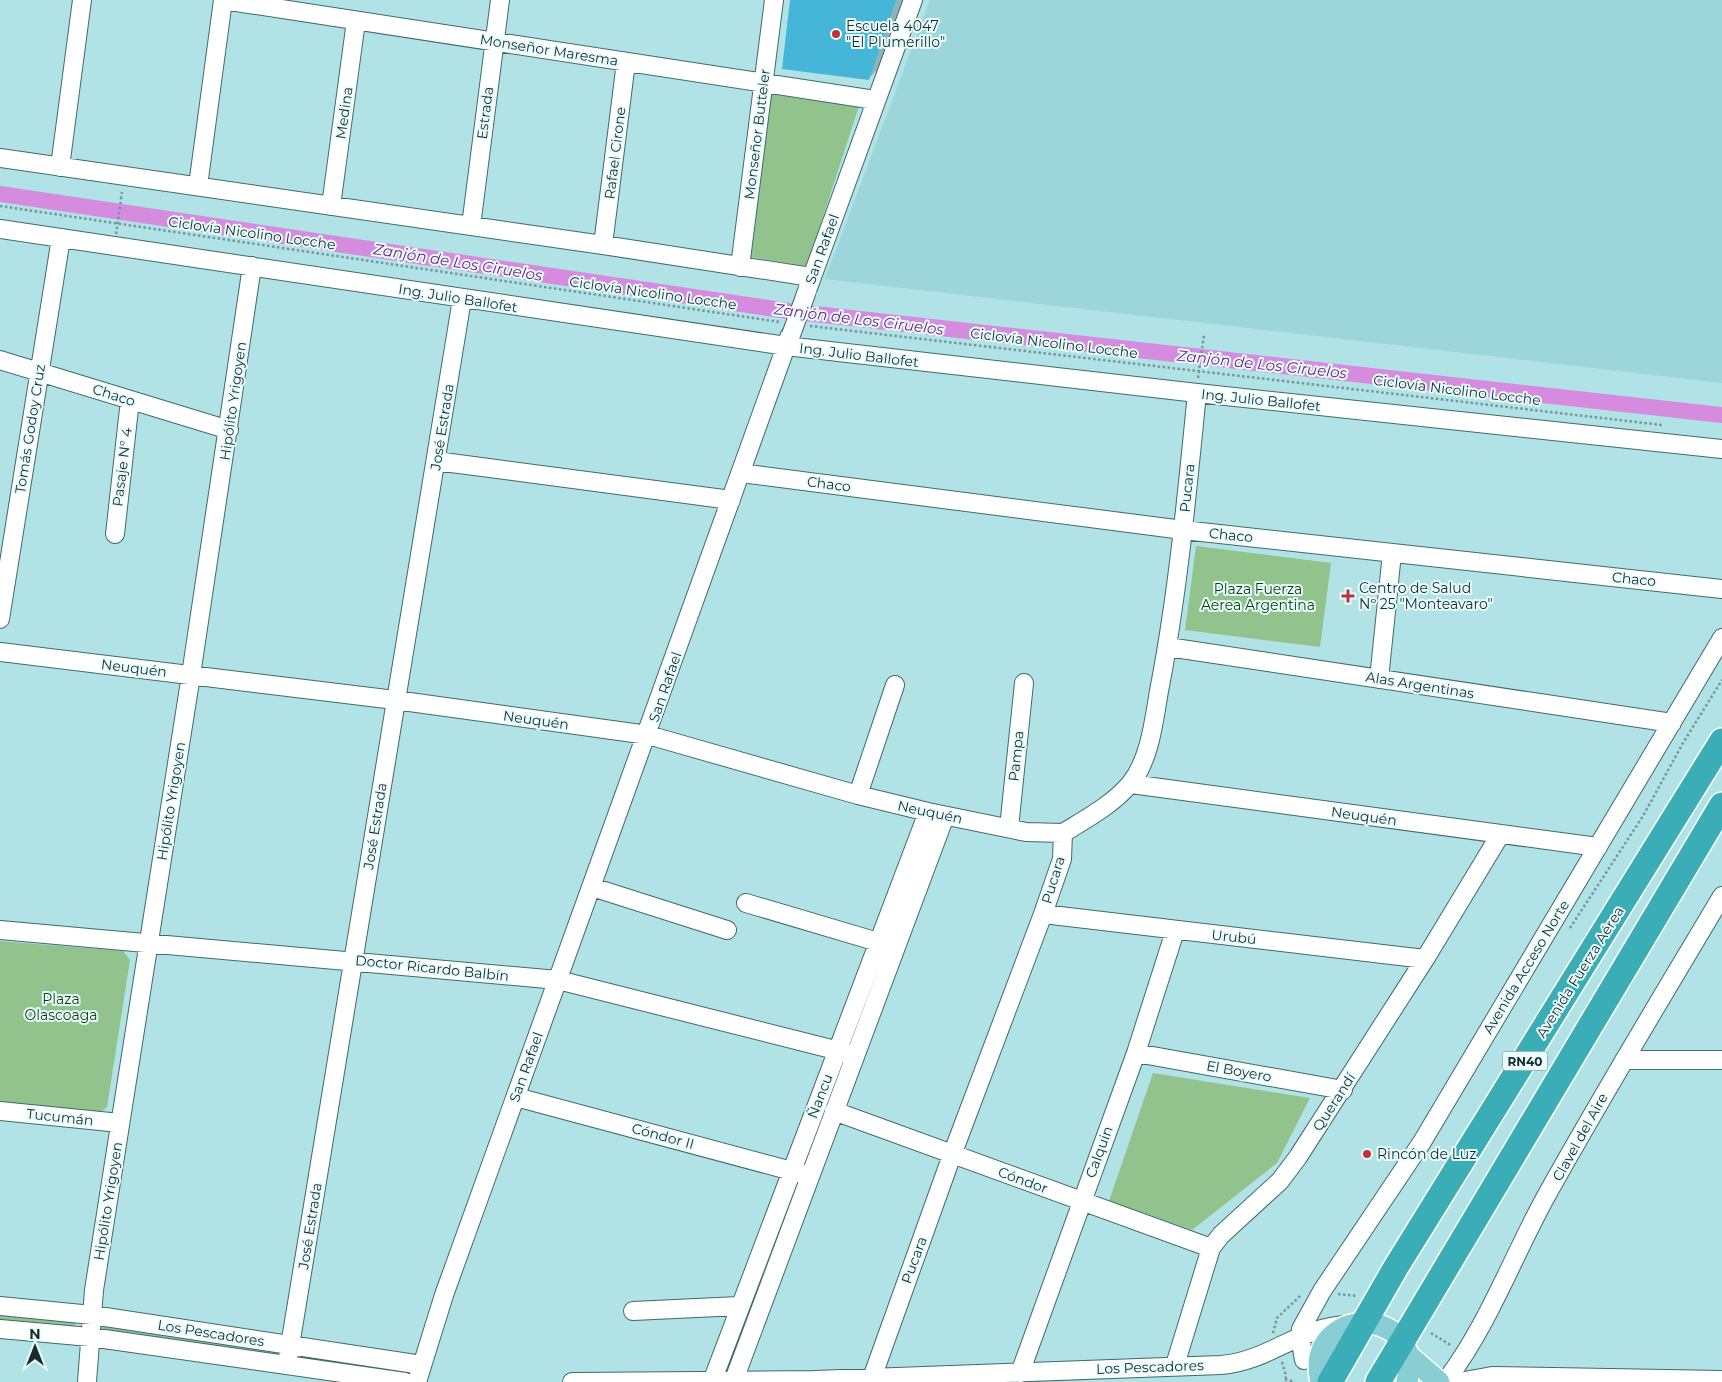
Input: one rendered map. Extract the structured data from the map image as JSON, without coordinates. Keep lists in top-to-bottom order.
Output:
{
  "streets": {
    "highway": ["Avenida Fuerza Aérea", "RN40"],
    "street": [
      "Monseñor Maresma",
      "Medina",
      "Estrada",
      "Monseñor Butteler",
      "Rafael Cirone",
      "San Rafael",
      "Ing. Julio Ballofet",
      "Chaco",
      "Hipólito Yrigoyen",
      "José Estrada",
      "Tomás Godoy Cruz",
      "Pasaje N° 4",
      "Pucara",
      "Neuquén",
      "Alas Argentinas",
      "Pampa",
      "Urubú",
      "Avenida Acceso Norte",
      "Doctor Ricardo Balbín",
      "El Boyero",
      "Ñancu",
      "Querandí",
      "Tucumán",
      "Cóndor II",
      "Clavel del Aire",
      "Calquin",
      "Cóndor",
      "Los Pescadores"
    ],
    "path": ["Ciclovía Nicolino Locche"]
  },
  "crossings": [
    ["Monseñor Maresma", "Medina"],
    ["Monseñor Maresma", "Estrada"],
    ["Monseñor Maresma", "Monseñor Butteler"],
    ["Monseñor Maresma", "Rafael Cirone"],
    ["Monseñor Maresma", "San Rafael"],
    ["Ciclovía Nicolino Locche", "San Rafael"],
    ["Ciclovía Nicolino Locche", "Ing. Julio Ballofet"],
    ["San Rafael", "Ing. Julio Ballofet"],
    ["San Rafael", "Chaco"],
    ["San Rafael", "Neuquén"],
    ["San Rafael", "Doctor Ricardo Balbín"],
    ["San Rafael", "Cóndor II"],
    ["San Rafael", "Los Pescadores"],
    ["Ing. Julio Ballofet", "Hipólito Yrigoyen"],
    ["Ing. Julio Ballofet", "José Estrada"],
    ["Ing. Julio Ballofet", "Tomás Godoy Cruz"],
    ["Ing. Julio Ballofet", "Pucara"],
    ["Chaco", "Hipólito Yrigoyen"],
    ["Chaco", "Tomás Godoy Cruz"],
    ["Chaco", "Pasaje N° 4"],
    ["Chaco", "Pucara"],
    ["Hipólito Yrigoyen", "Neuquén"],
    ["Hipólito Yrigoyen", "Doctor Ricardo Balbín"],
    ["Hipólito Yrigoyen", "Tucumán"],
    ["Hipólito Yrigoyen", "Los Pescadores"],
    ["José Estrada", "Neuquén"],
    ["José Estrada", "Doctor Ricardo Balbín"],
    ["José Estrada", "Los Pescadores"],
    ["Pucara", "Neuquén"],
    ["Pucara", "Alas Argentinas"],
    ["Pucara", "Urubú"],
    ["Pucara", "Cóndor"],
    ["Pucara", "Los Pescadores"],
    ["Neuquén", "Pampa"],
    ["Neuquén", "Avenida Acceso Norte"],
    ["Neuquén", "Ñancu"],
    ["Neuquén", "Querandí"],
    ["Alas Argentinas", "Avenida Acceso Norte"],
    ["Urubú", "Querandí"],
    ["Urubú", "Calquin"],
    ["Avenida Acceso Norte", "Los Pescadores"],
    ["Doctor Ricardo Balbín", "Ñancu"],
    ["Avenida Fuerza Aérea", "Los Pescadores"],
    ["El Boyero", "Querandí"],
    ["El Boyero", "Calquin"],
    ["Ñancu", "Cóndor II"],
    ["Ñancu", "Cóndor"],
    ["Ñancu", "Los Pescadores"],
    ["Querandí", "Cóndor"],
    ["Querandí", "Los Pescadores"],
    ["Calquin", "Cóndor"],
    ["Calquin", "Los Pescadores"]
  ],
  "water": ["Zanjón de Los Ciruelos"],
  "parks": ["Plaza Fuerza Aerea Argentina", "Plaza Olascoaga"],
  "places": {
    "other": ["Escuela 4047 \"El Plumerillo\"", "Rincón de Luz"],
    "health": ["Centro de Salud Nº 25 \"Monteavaro\""]
  },
  "north": "top"
}
